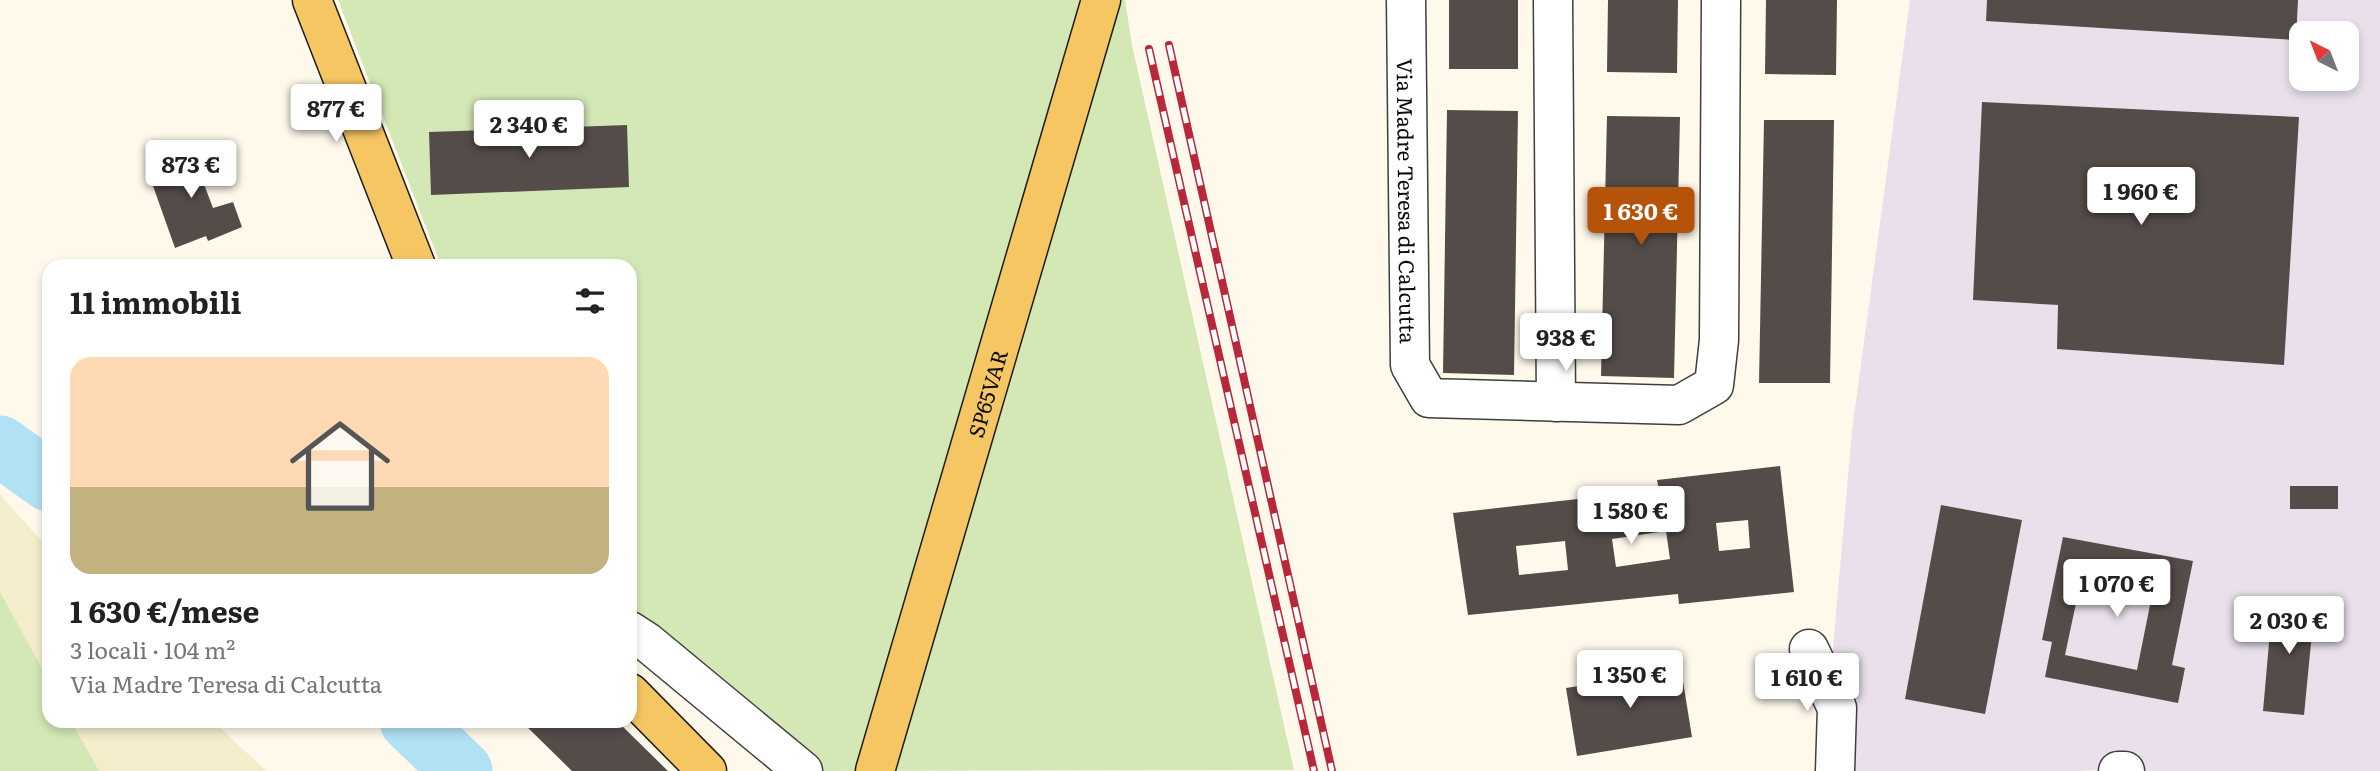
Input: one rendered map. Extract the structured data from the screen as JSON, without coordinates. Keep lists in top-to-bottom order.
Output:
{
  "streets": {
    "main road": ["SP65VAR"],
    "street": ["Via Madre Teresa di Calcutta"]
  },
  "north": "top left",
  "page": {
    "price": [
      "877 €",
      "2 340 €",
      "873 €",
      "1 960 €",
      "1 630 €",
      "938 €",
      "1 580 €",
      "1 070 €",
      "2 030 €",
      "1 350 €",
      "1 610 €"
    ],
    "heading": "11 immobili",
    "list": [
      {
        "name": "1 630 €/mese",
        "note": "3 locali · 104 m² · Via Madre Teresa di Calcutta"
      }
    ]
  }
}
